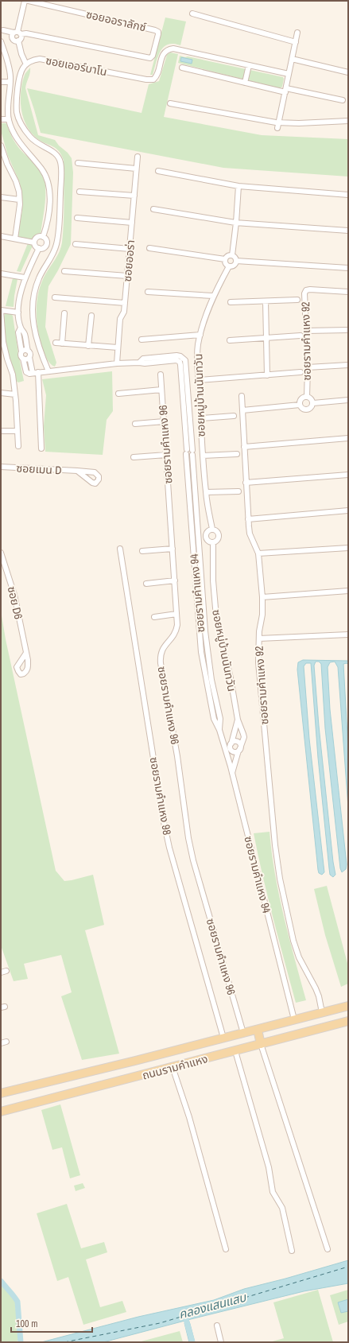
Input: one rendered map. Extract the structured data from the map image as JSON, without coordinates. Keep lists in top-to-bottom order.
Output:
{
  "streets": {
    "main road": ["ถนนรามคำแหง"],
    "street": [
      "ซอยออราลักซ์",
      "ซอยเออร์บาโน",
      "ซอยออร่า",
      "ซอยรามคําแหง 92",
      "ซอยหมู่บ้านนันทวัน",
      "ซอยรามคําแหง 96",
      "ซอยเมน D",
      "ซอยรามคําแหง 94",
      "ซอย D6",
      "ซอยรามคําแหง 98"
    ]
  },
  "crossings": [
    ["ซอยออร่า", "ซอยรามคําแหง 94"],
    ["ซอยรามคําแหง 92", "ถนนรามคำแหง"],
    ["ซอยหมู่บ้านนันทวัน", "ซอยรามคําแหง 94"],
    ["ซอยรามคําแหง 96", "ถนนรามคำแหง"],
    ["ซอยรามคําแหง 94", "ถนนรามคำแหง"],
    ["ซอยรามคําแหง 98", "ถนนรามคำแหง"]
  ],
  "water": ["คลองแสนแสบ"],
  "scale_bar": "100 m"
}
